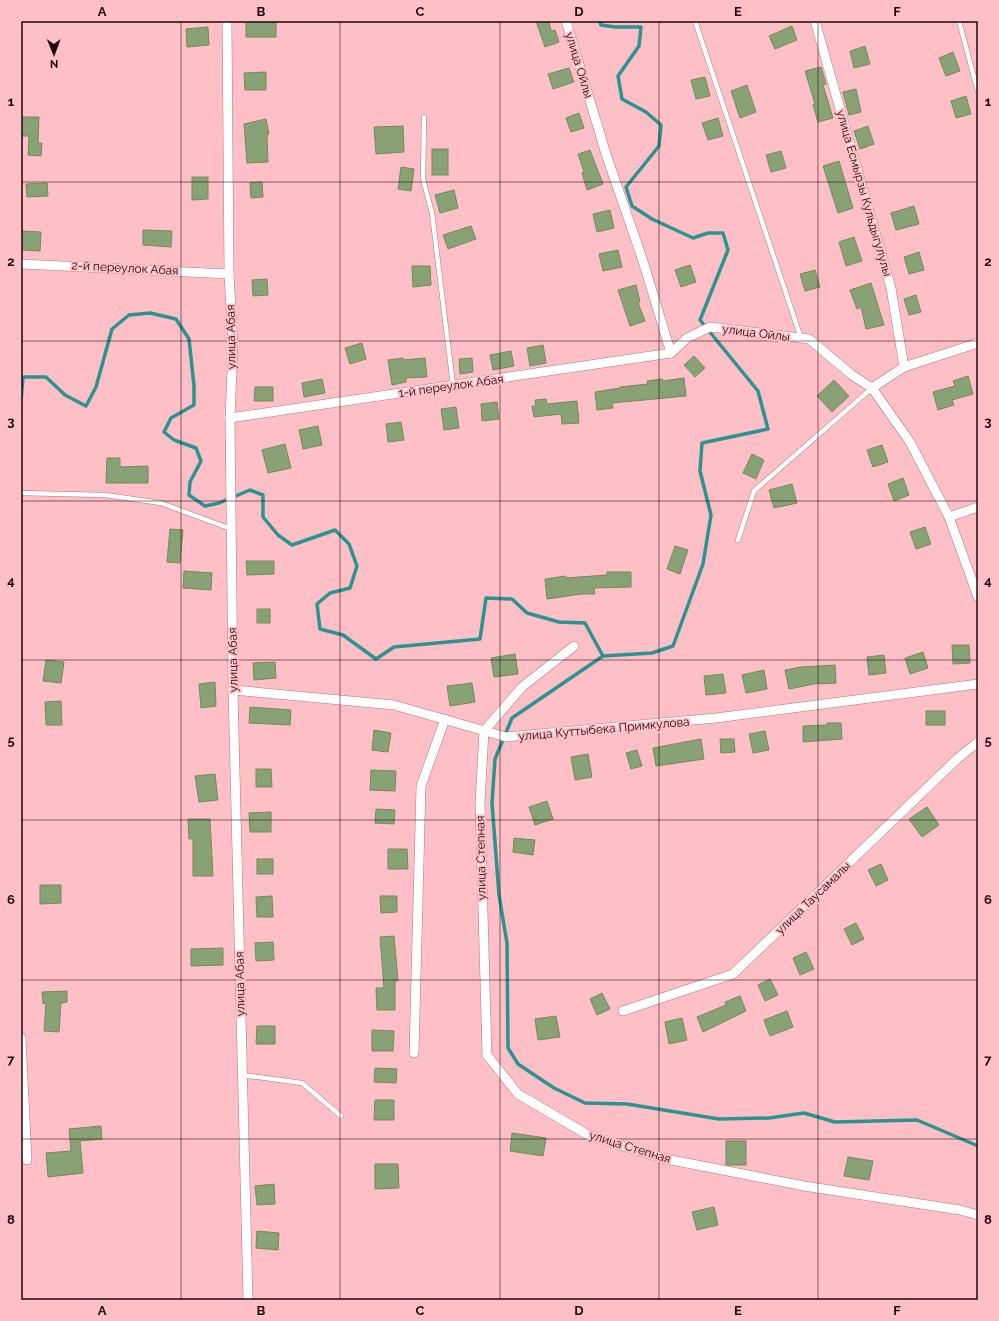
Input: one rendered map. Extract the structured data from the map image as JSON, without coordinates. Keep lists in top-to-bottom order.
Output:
{
  "streets": {
    "street": [
      "улица Ойлы",
      "улица Есмырзы Кульдыгулулы",
      "2-й переулок Абая",
      "улица Абая",
      "1-й переулок Абая",
      "улица Куттыбека Примкулова",
      "улица Степная",
      "улица Таусамалы"
    ]
  },
  "crossings": [
    ["улица Ойлы", "1-й переулок Абая"],
    ["2-й переулок Абая", "улица Абая"],
    ["улица Абая", "1-й переулок Абая"],
    ["улица Абая", "улица Куттыбека Примкулова"],
    ["улица Куттыбека Примкулова", "улица Степная"]
  ],
  "north": "bottom",
  "grid": {
    "columns": [
      "A",
      "B",
      "C",
      "D",
      "E",
      "F"
    ],
    "rows": [
      "1",
      "2",
      "3",
      "4",
      "5",
      "6",
      "7",
      "8"
    ]
  }
}
